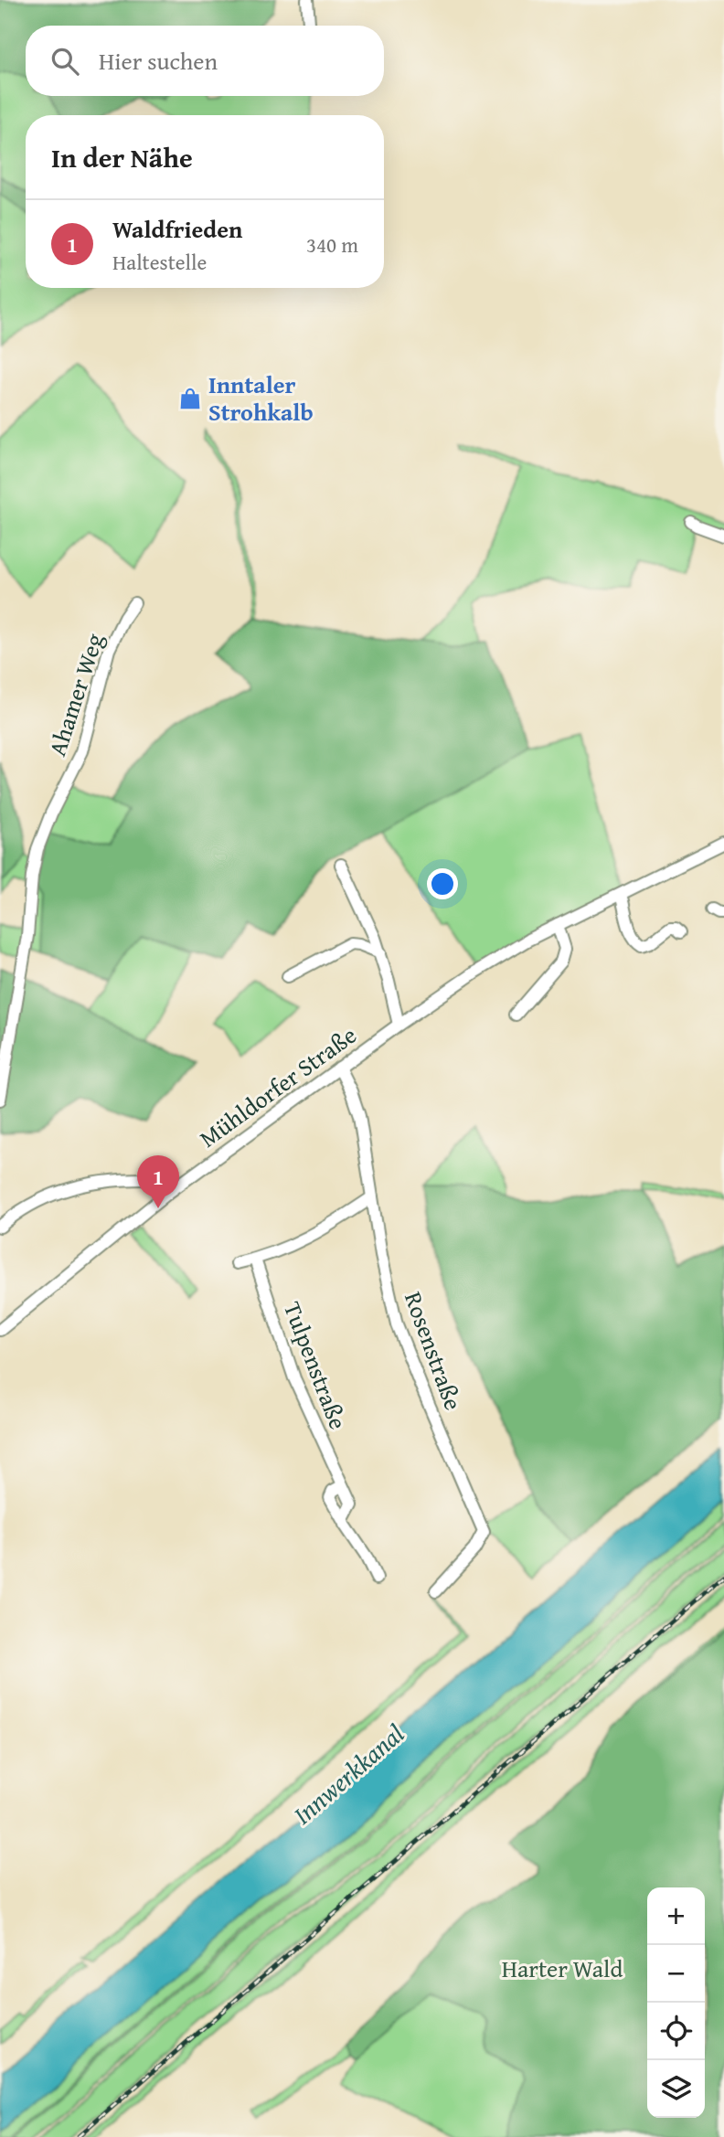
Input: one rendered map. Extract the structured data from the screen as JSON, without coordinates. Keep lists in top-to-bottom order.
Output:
{
  "streets": {
    "street": [
      "Ahamer Weg",
      "Mühldorfer Straße",
      "Rosenstraße",
      "Tulpenstraße"
    ]
  },
  "crossings": [
    ["Mühldorfer Straße", "Rosenstraße"]
  ],
  "water": ["Innwerkkanal"],
  "parks": ["Harter Wald"],
  "places": {
    "shop": ["Inntaler Strohkalb"]
  },
  "page": {
    "search": "Hier suchen",
    "heading": "In der Nähe",
    "list": [
      {
        "mark": "1",
        "name": "Waldfrieden",
        "note": "Haltestelle",
        "value": "340 m"
      }
    ],
    "pins": "1",
    "map_buttons": ["+", "−"]
  }
}
